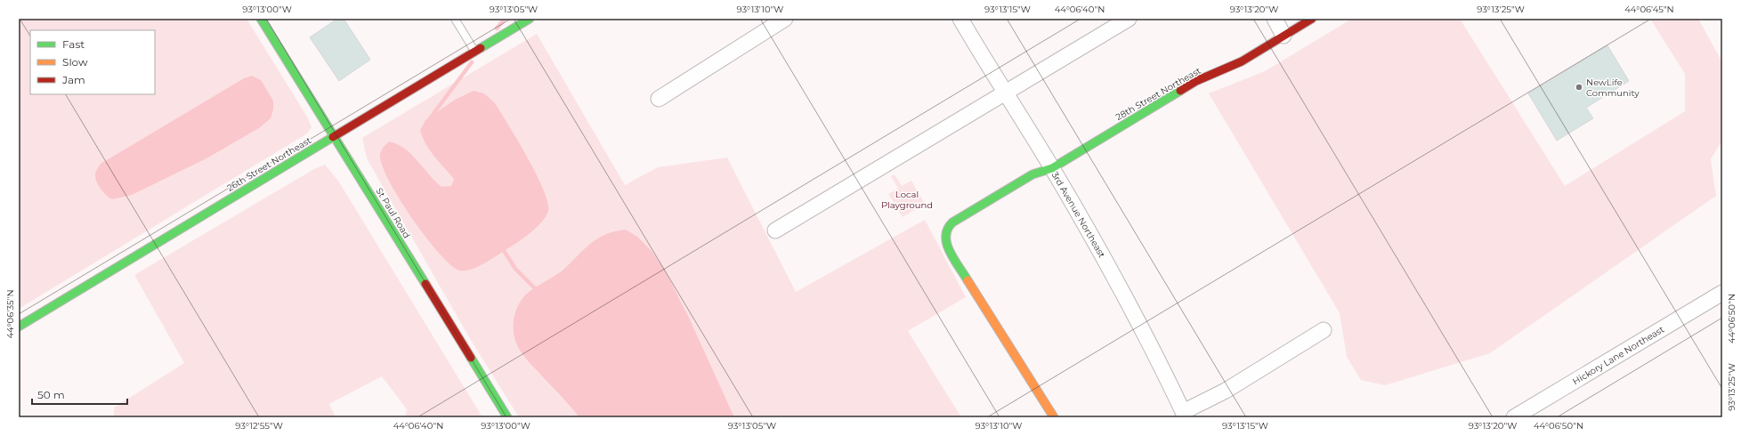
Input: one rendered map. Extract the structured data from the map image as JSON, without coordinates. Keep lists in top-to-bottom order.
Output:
{
  "streets": {
    "street": [
      "28th Street Northeast",
      "26th Street Northeast",
      "St Paul Road",
      "3rd Avenue Northeast",
      "Hickory Lane Northeast"
    ]
  },
  "crossings": [
    ["28th Street Northeast", "3rd Avenue Northeast"],
    ["26th Street Northeast", "St Paul Road"]
  ],
  "parks": ["Local Playground"],
  "places": ["NewLife Community"],
  "legend": ["Fast", "Slow", "Jam"],
  "scale_bar": "50 m",
  "coordinates": [
    "93°13'00\"W",
    "93°13'05\"W",
    "93°13'10\"W",
    "93°13'15\"W",
    "44°06'40\"N",
    "93°13'20\"W",
    "93°13'25\"W",
    "44°06'45\"N",
    "44°06'35\"N",
    "44°06'50\"N",
    "93°12'55\"W"
  ]
}
